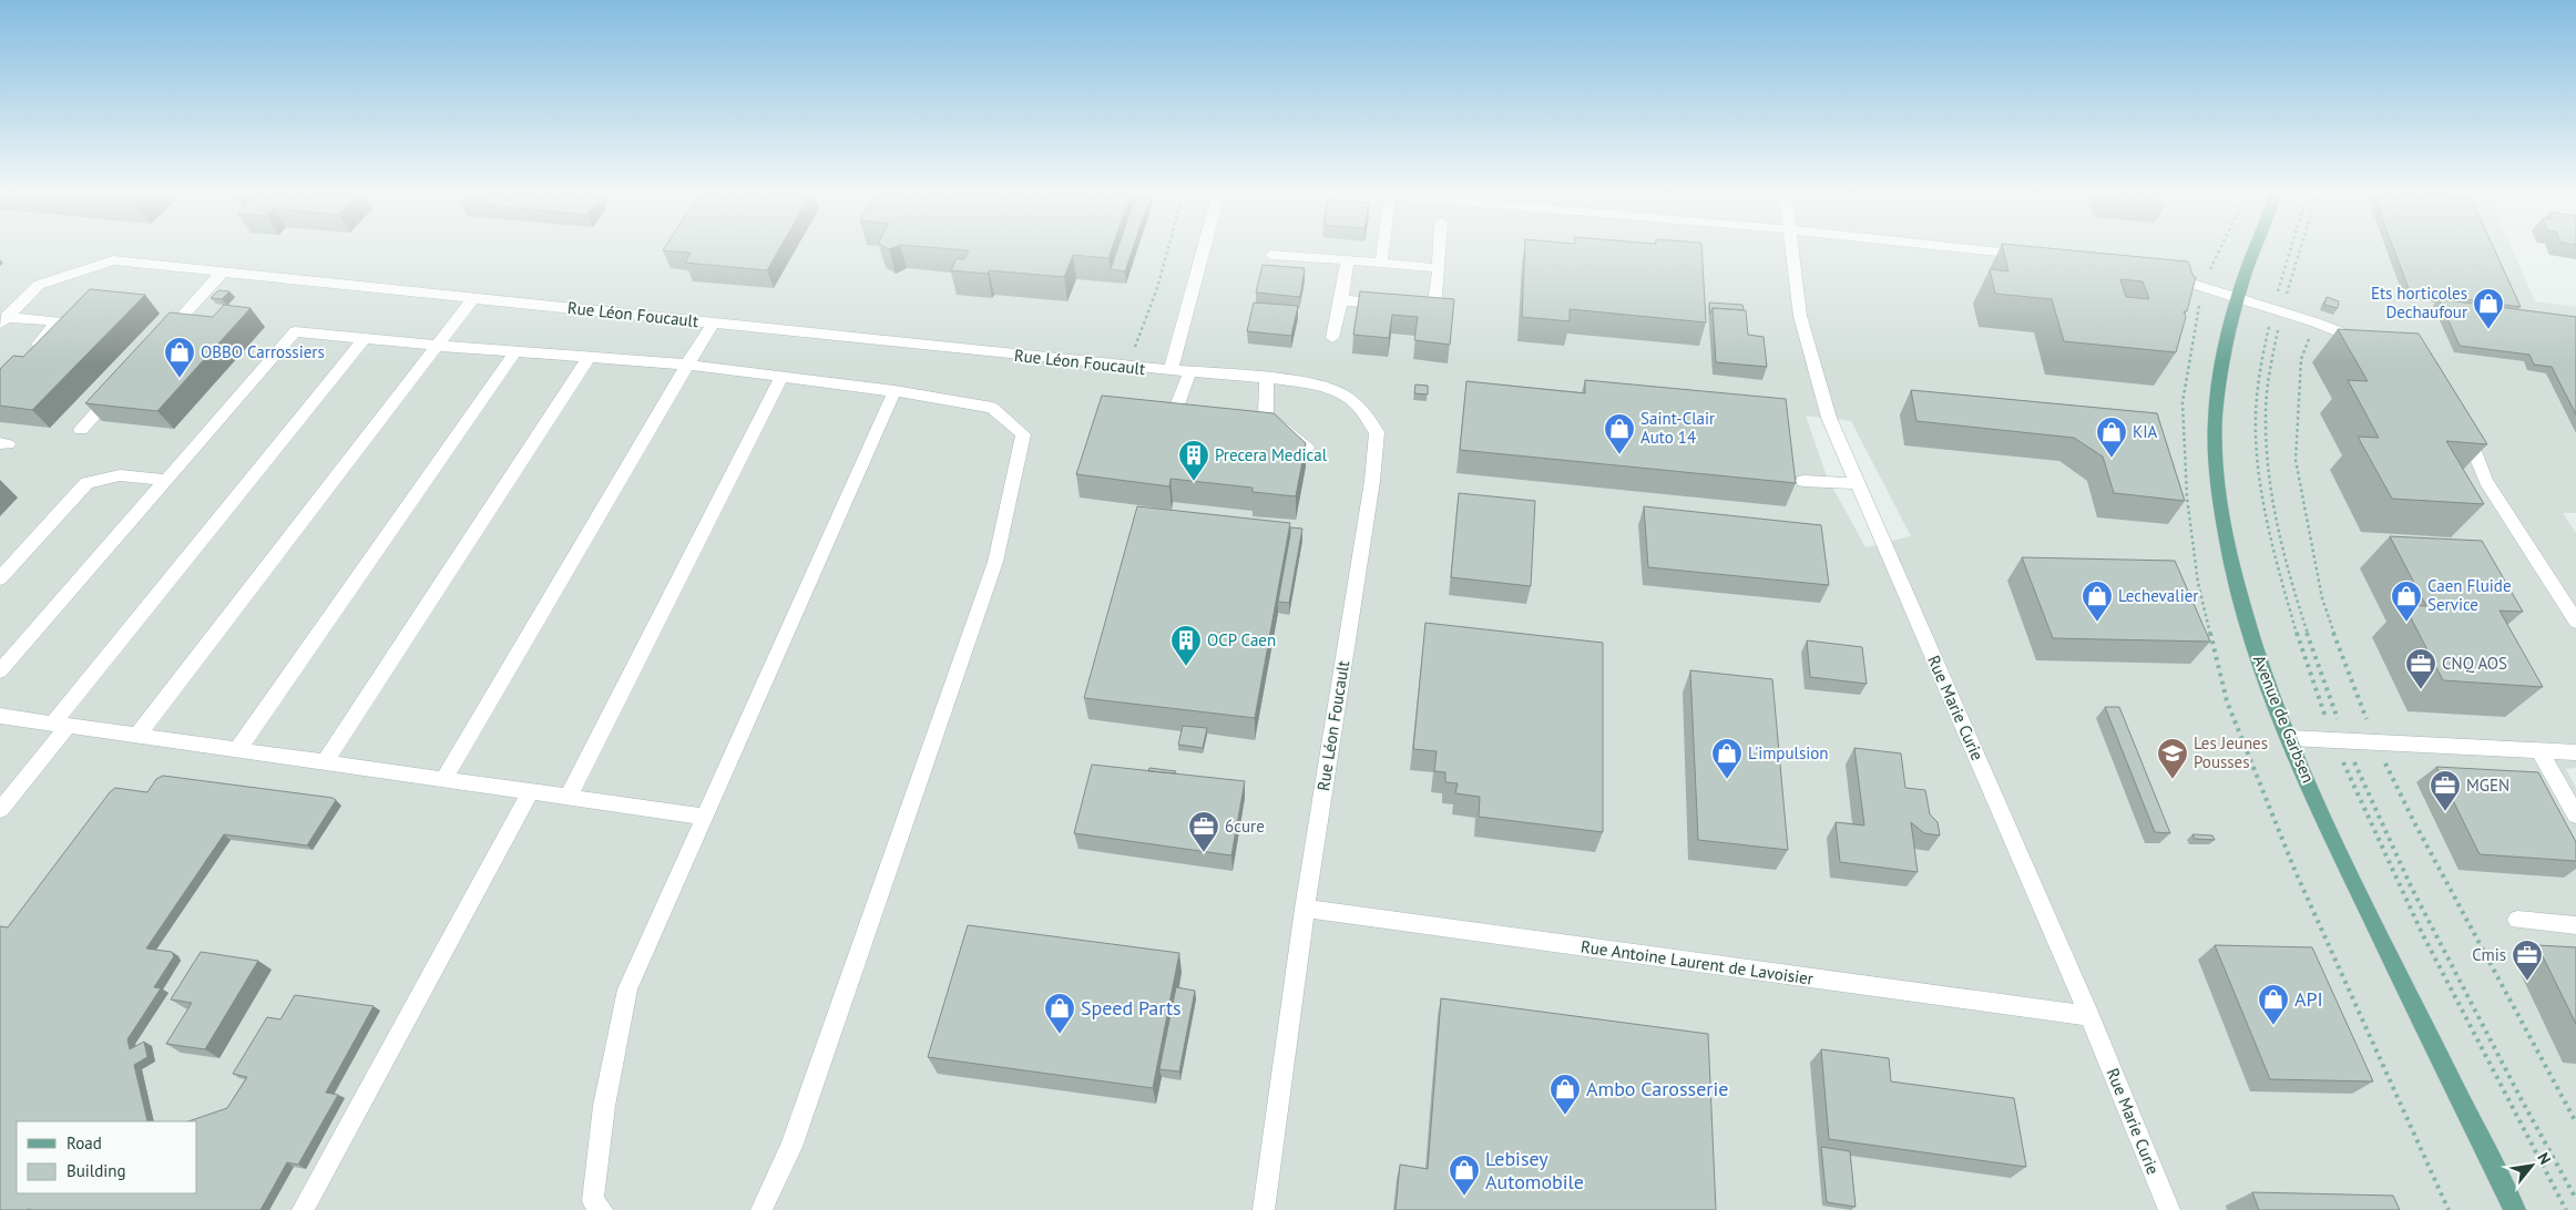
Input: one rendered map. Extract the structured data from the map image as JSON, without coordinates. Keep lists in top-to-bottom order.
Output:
{
  "streets": {
    "main road": ["Avenue de Garbsen"],
    "street": ["Rue Léon Foucault", "Rue Marie Curie", "Rue Antoine Laurent de Lavoisier"]
  },
  "crossings": [
    ["Rue Léon Foucault", "Rue Antoine Laurent de Lavoisier"],
    ["Rue Marie Curie", "Rue Antoine Laurent de Lavoisier"]
  ],
  "places": {
    "shop": [
      "Ets horticoles Dechaufour",
      "OBBO Carrossiers",
      "Saint-Clair Auto 14",
      "KIA",
      "Lechevalier",
      "Caen Fluide Service",
      "L'impulsion",
      "API",
      "Speed Parts",
      "Ambo Carosserie",
      "Lebisey Automobile"
    ],
    "building": ["Precera Medical", "OCP Caen"],
    "office": [
      "CNQ AOS",
      "MGEN",
      "6cure",
      "Cmis"
    ],
    "school or university": ["Les Jeunes Pousses"]
  },
  "legend": ["Road", "Building"],
  "north": "top right"
}
